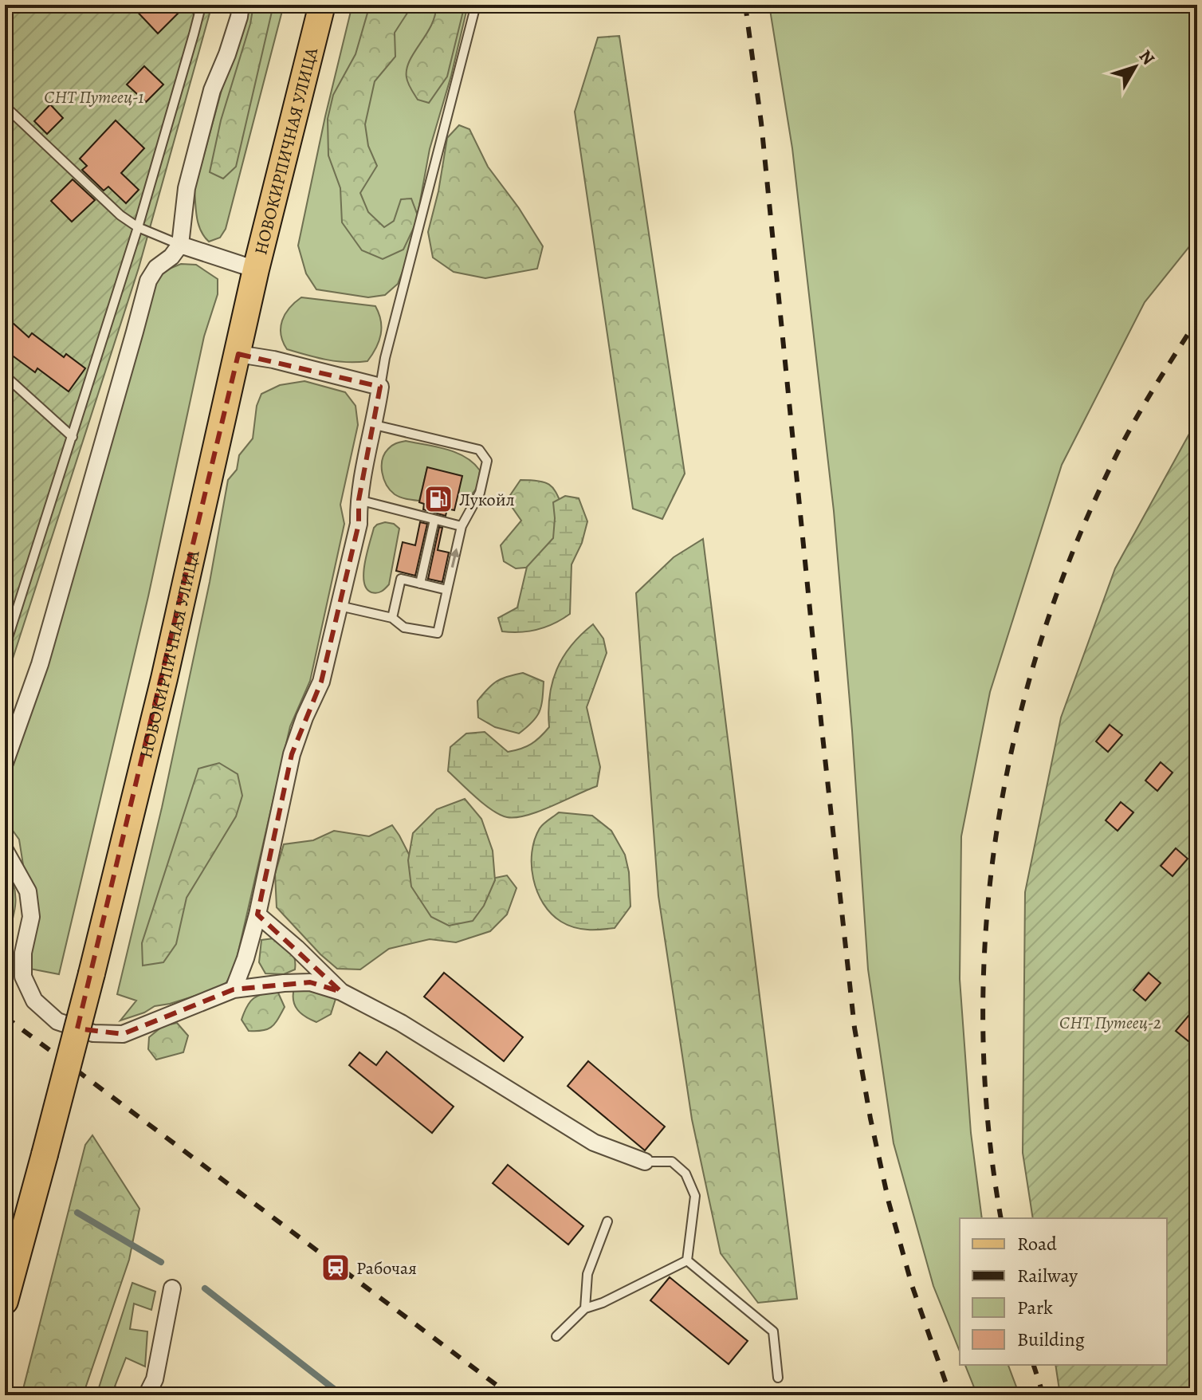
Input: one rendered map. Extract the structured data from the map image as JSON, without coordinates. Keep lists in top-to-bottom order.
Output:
{
  "streets": {
    "main road": ["НОВОКИРПИЧНАЯ УЛИЦА"]
  },
  "parks": ["СНТ Путеец-1", "СНТ Путеец-2"],
  "places": {
    "fuel station": ["Лукойл"],
    "station": ["Рабочая"]
  },
  "legend": [
    "Road",
    "Railway",
    "Park",
    "Building"
  ],
  "north": "top right"
}
